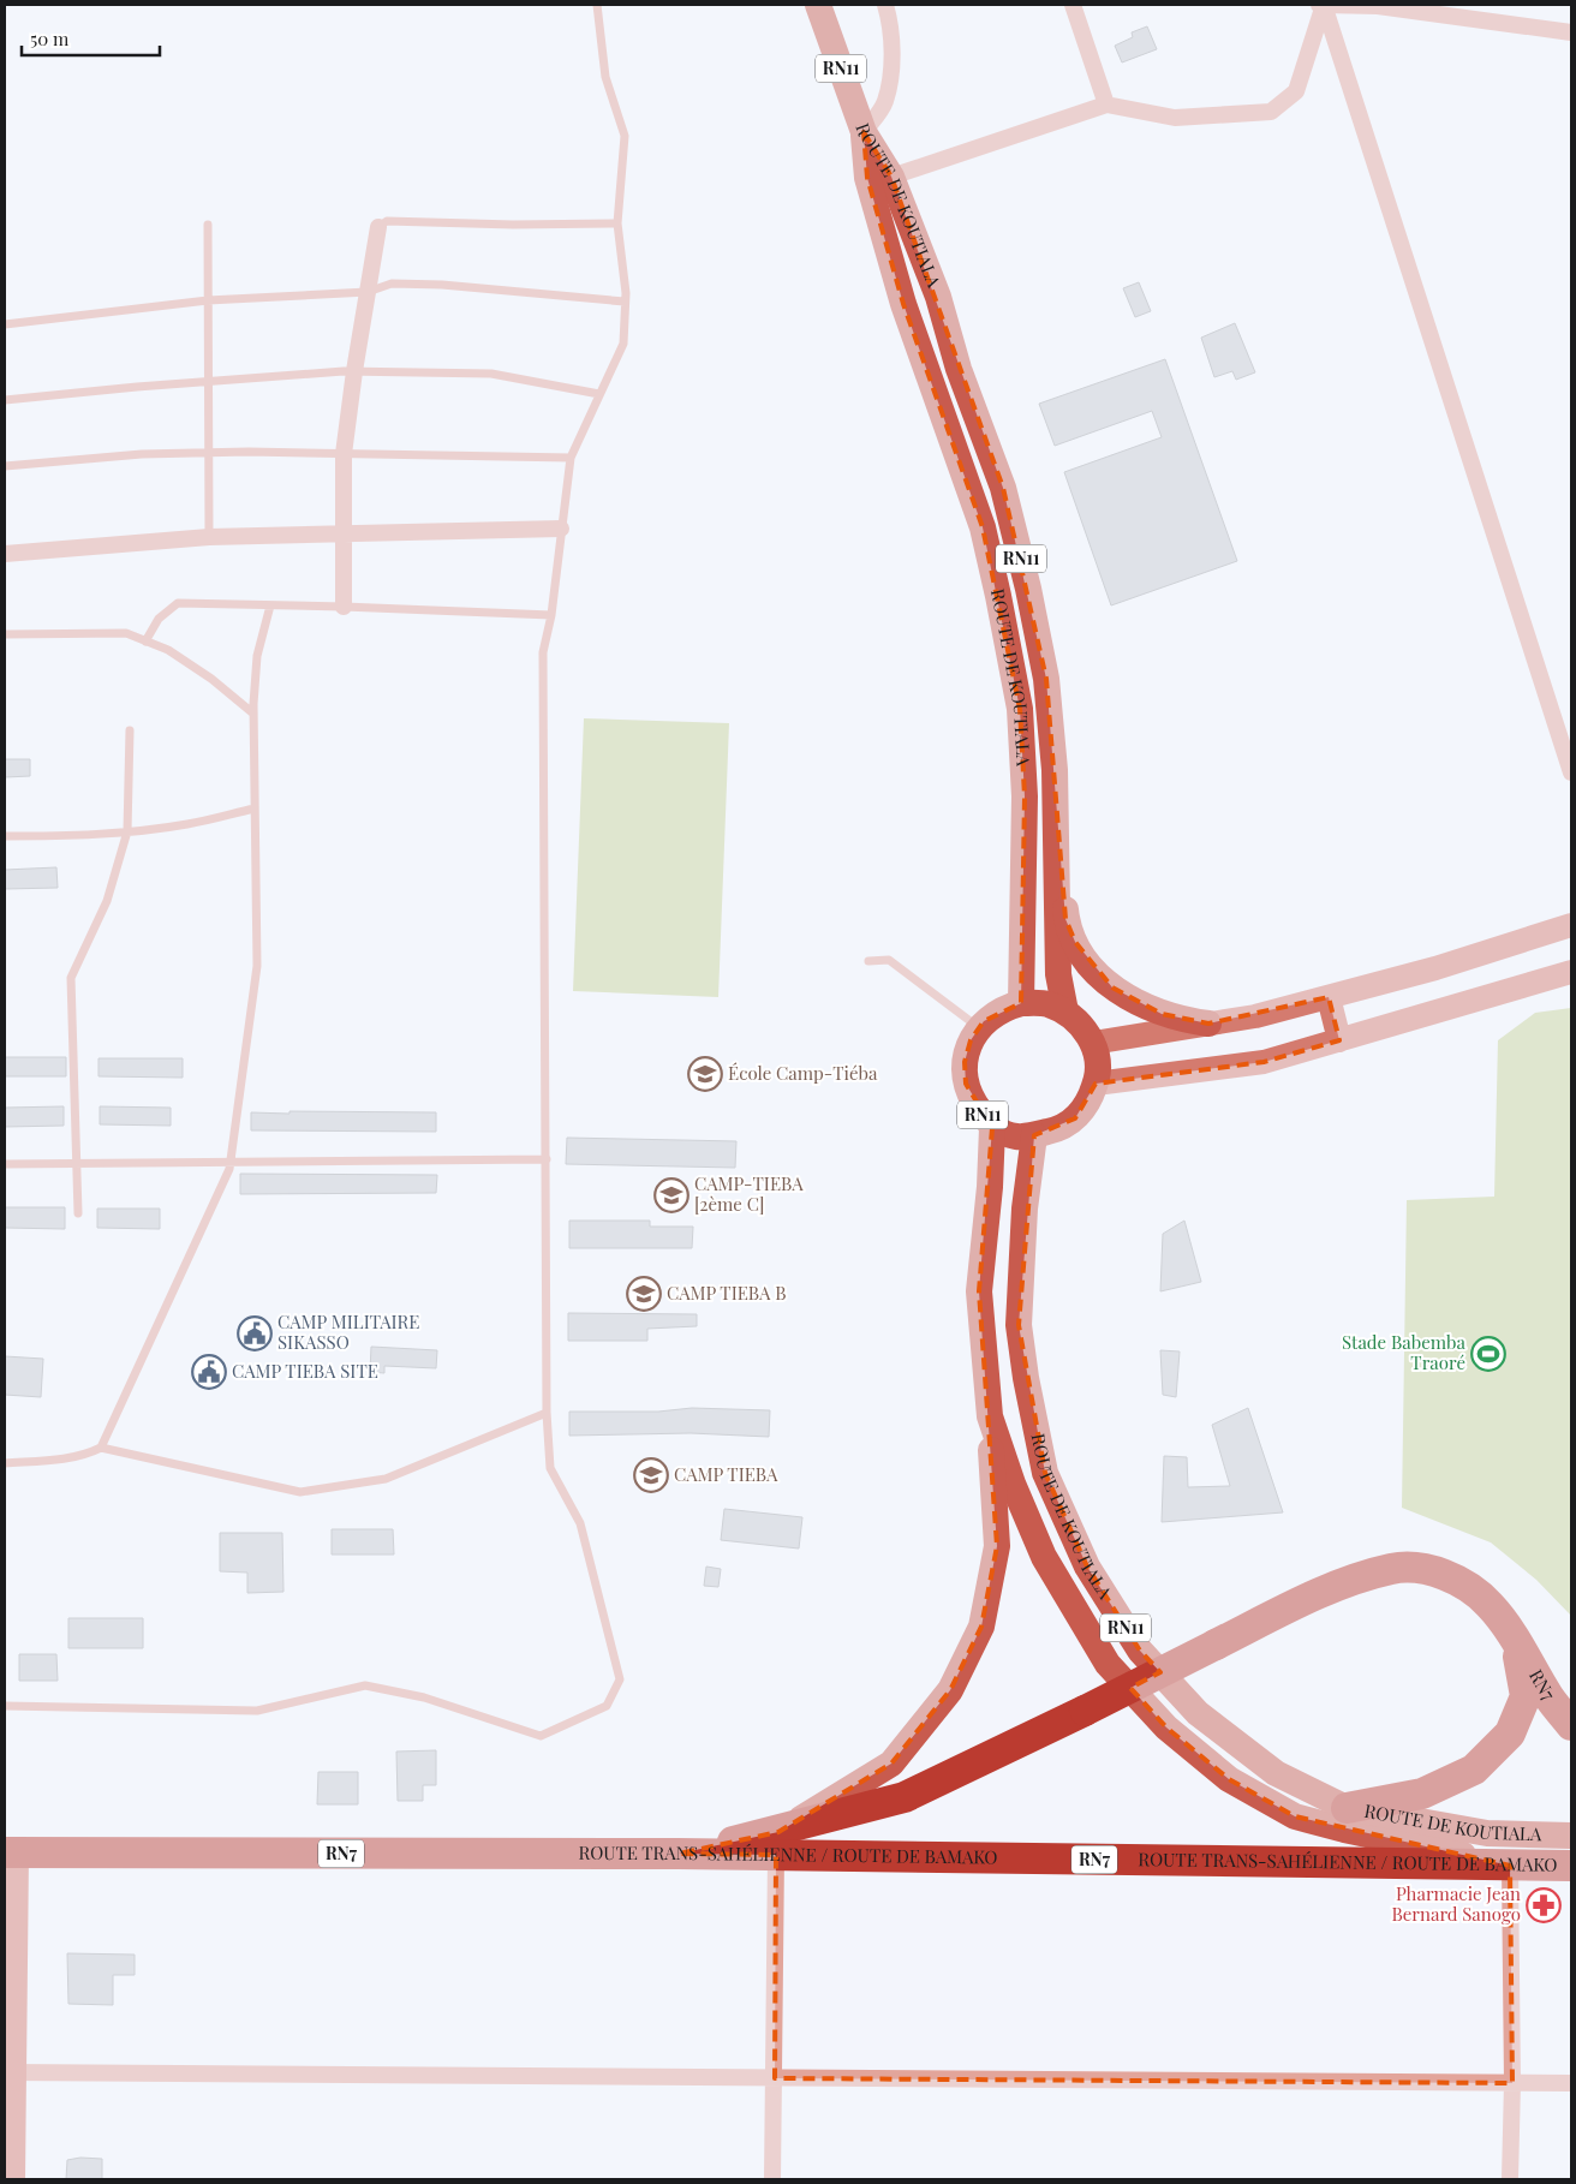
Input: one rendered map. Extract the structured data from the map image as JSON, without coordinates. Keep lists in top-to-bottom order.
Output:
{
  "streets": {
    "highway": ["RN7", "ROUTE TRANS-SAHÉLIENNE / ROUTE DE BAMAKO"],
    "main road": ["RN11", "ROUTE DE KOUTIALA"]
  },
  "crossings": [
    ["RN11", "ROUTE DE KOUTIALA"],
    ["RN11", "RN7"],
    ["RN11", "ROUTE TRANS-SAHÉLIENNE / ROUTE DE BAMAKO"],
    ["ROUTE DE KOUTIALA", "RN7"],
    ["RN7", "ROUTE TRANS-SAHÉLIENNE / ROUTE DE BAMAKO"]
  ],
  "places": {
    "school or university": [
      "École Camp-Tiéba",
      "CAMP-TIEBA [2ème C]",
      "CAMP TIEBA B",
      "CAMP TIEBA"
    ],
    "public building": ["CAMP MILITAIRE SIKASSO", "CAMP TIEBA SITE"],
    "sports": ["Stade Babemba Traoré"],
    "pharmacy": ["Pharmacie Jean Bernard Sanogo"]
  },
  "scale_bar": "50 m"
}
